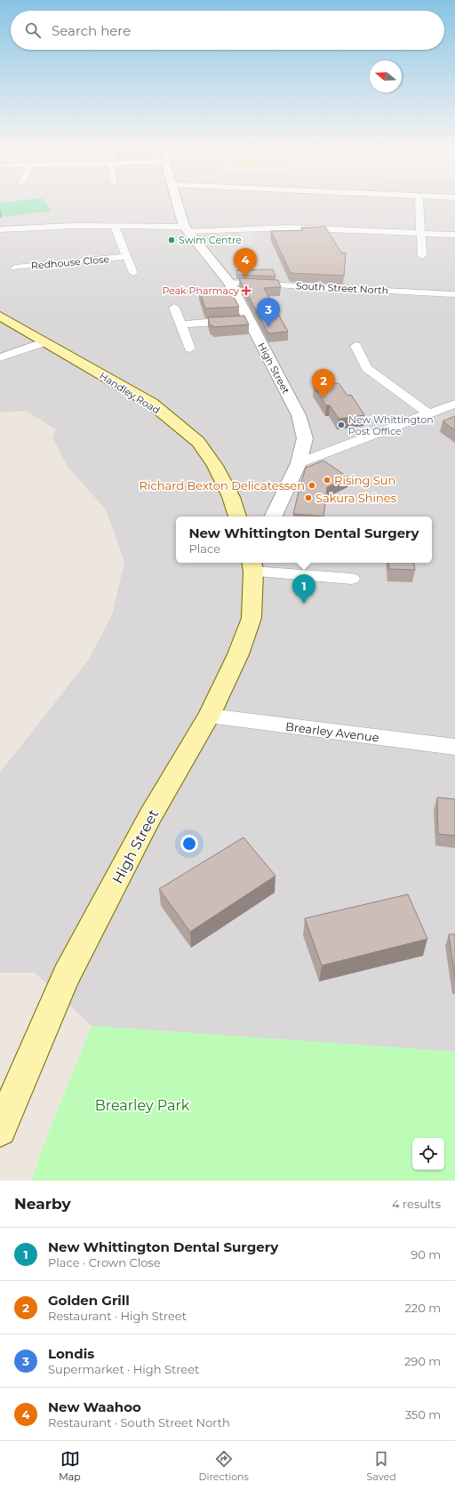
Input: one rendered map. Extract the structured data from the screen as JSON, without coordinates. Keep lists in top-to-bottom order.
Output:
{
  "streets": {
    "main road": ["High Street", "Handley Road"],
    "street": ["Redhouse Close", "South Street North", "Brearley Avenue"]
  },
  "crossings": [
    ["South Street North", "High Street"],
    ["High Street", "Brearley Avenue"]
  ],
  "parks": ["Brearley Park"],
  "places": {
    "other": [
      "Swim Centre",
      "New Whittington Post Office",
      "Rising Sun",
      "Richard Bexton Delicatessen",
      "Sakura Shines"
    ],
    "health": ["Peak Pharmacy"]
  },
  "north": "left",
  "page": {
    "search": "Search here",
    "pins": [
      "4",
      "3",
      "2",
      "1"
    ],
    "popup": ["New Whittington Dental Surgery", "Place"],
    "heading": ["Nearby", "4 results"],
    "list": [
      {
        "mark": "1",
        "name": "New Whittington Dental Surgery",
        "note": "Place · Crown Close",
        "value": "90 m"
      },
      {
        "mark": "2",
        "name": "Golden Grill",
        "note": "Restaurant · High Street",
        "value": "220 m"
      },
      {
        "mark": "3",
        "name": "Londis",
        "note": "Supermarket · High Street",
        "value": "290 m"
      },
      {
        "mark": "4",
        "name": "New Waahoo",
        "note": "Restaurant · South Street North",
        "value": "350 m"
      }
    ],
    "nav": ["Map", "Directions", "Saved"]
  }
}
